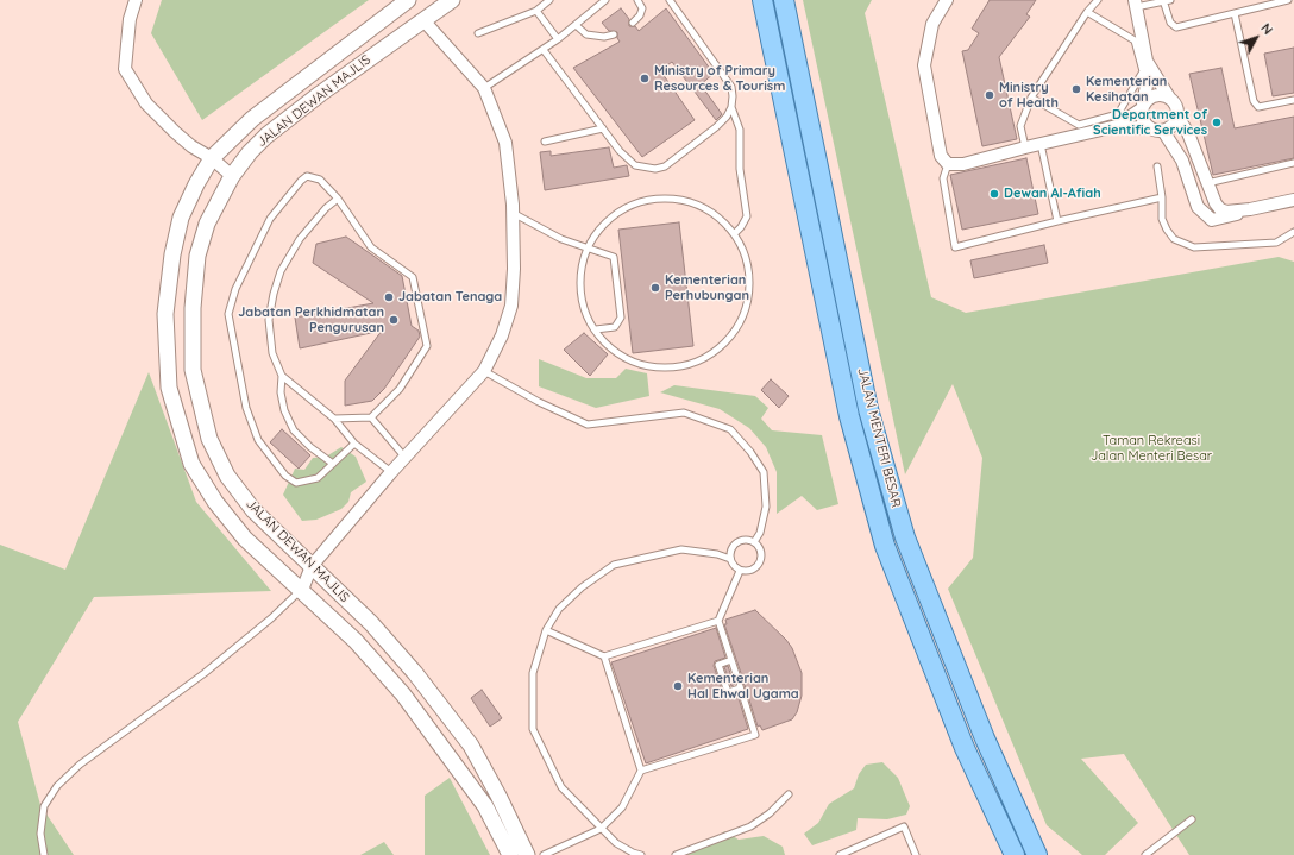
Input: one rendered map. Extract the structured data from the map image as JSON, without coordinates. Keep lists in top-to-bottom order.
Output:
{
  "streets": {
    "main road": ["JALAN MENTERI BESAR"],
    "street": ["JALAN DEWAN MAJLIS"]
  },
  "parks": ["Taman Rekreasi Jalan Menteri Besar"],
  "places": [
    "Ministry of Primary Resources & Tourism",
    "Kementerian Kesihatan",
    "Ministry of Health",
    "Department of Scientific Services",
    "Dewan Al-Afiah",
    "Kementerian Perhubungan",
    "Jabatan Tenaga",
    "Jabatan Perkhidmatan Pengurusan",
    "Kementerian Hal Ehwal Ugama"
  ],
  "north": "top right"
}
